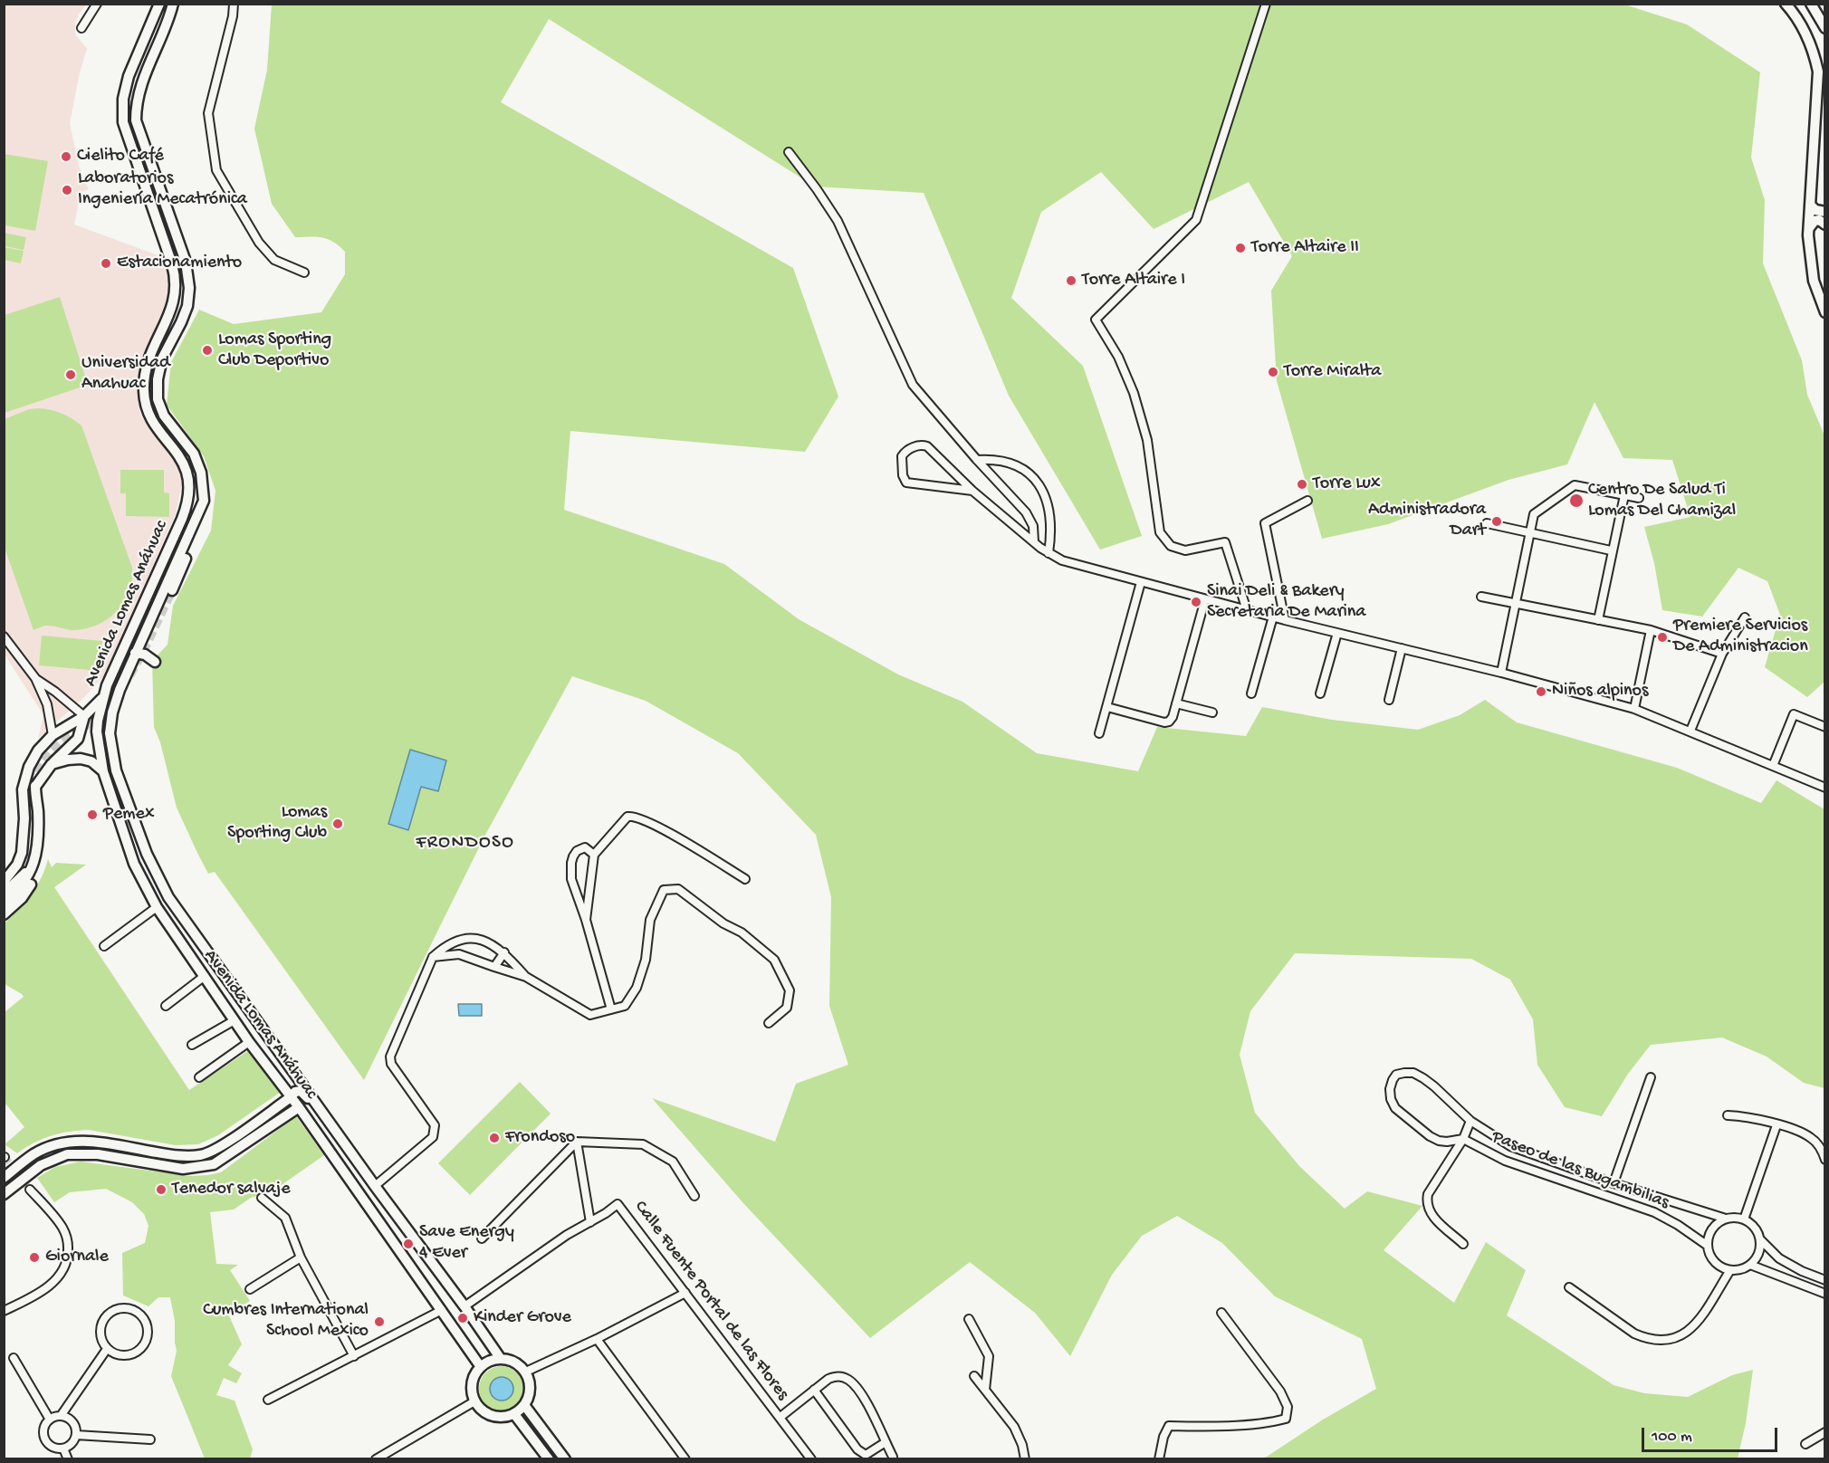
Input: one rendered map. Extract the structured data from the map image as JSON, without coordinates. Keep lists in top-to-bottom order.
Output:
{
  "streets": {
    "main road": ["Avenida Lomas Anáhuac"],
    "street": ["Paseo de las Bugambilias", "Calle Fuente Portal de las Flores"]
  },
  "crossings": [
    ["Avenida Lomas Anáhuac", "Calle Fuente Portal de las Flores"]
  ],
  "districts": ["FRONDOSO"],
  "places": [
    "Cielito Café",
    "Laboratorios Ingeniería Mecatrónica",
    "Torre Altaire II",
    "Estacionamiento",
    "Torre Altaire I",
    "Lomas Sporting Club Deportivo",
    "Torre Miralta",
    "Universidad Anahuac",
    "Torre Lux",
    "Centro De Salud Ti Lomas Del Chamizal",
    "Administradora Dart",
    "Sinai Deli & Bakery Secretaria De Marina",
    "Premiere Servicios De Administracion",
    "Niños alpinos",
    "Pemex",
    "Lomas Sporting Club",
    "Frondoso",
    "Tenedor salvaje",
    "Save Energy 4 Ever",
    "Giornale",
    "Kinder Grove",
    "Cumbres International School Mexico"
  ],
  "scale_bar": "100 m"
}
